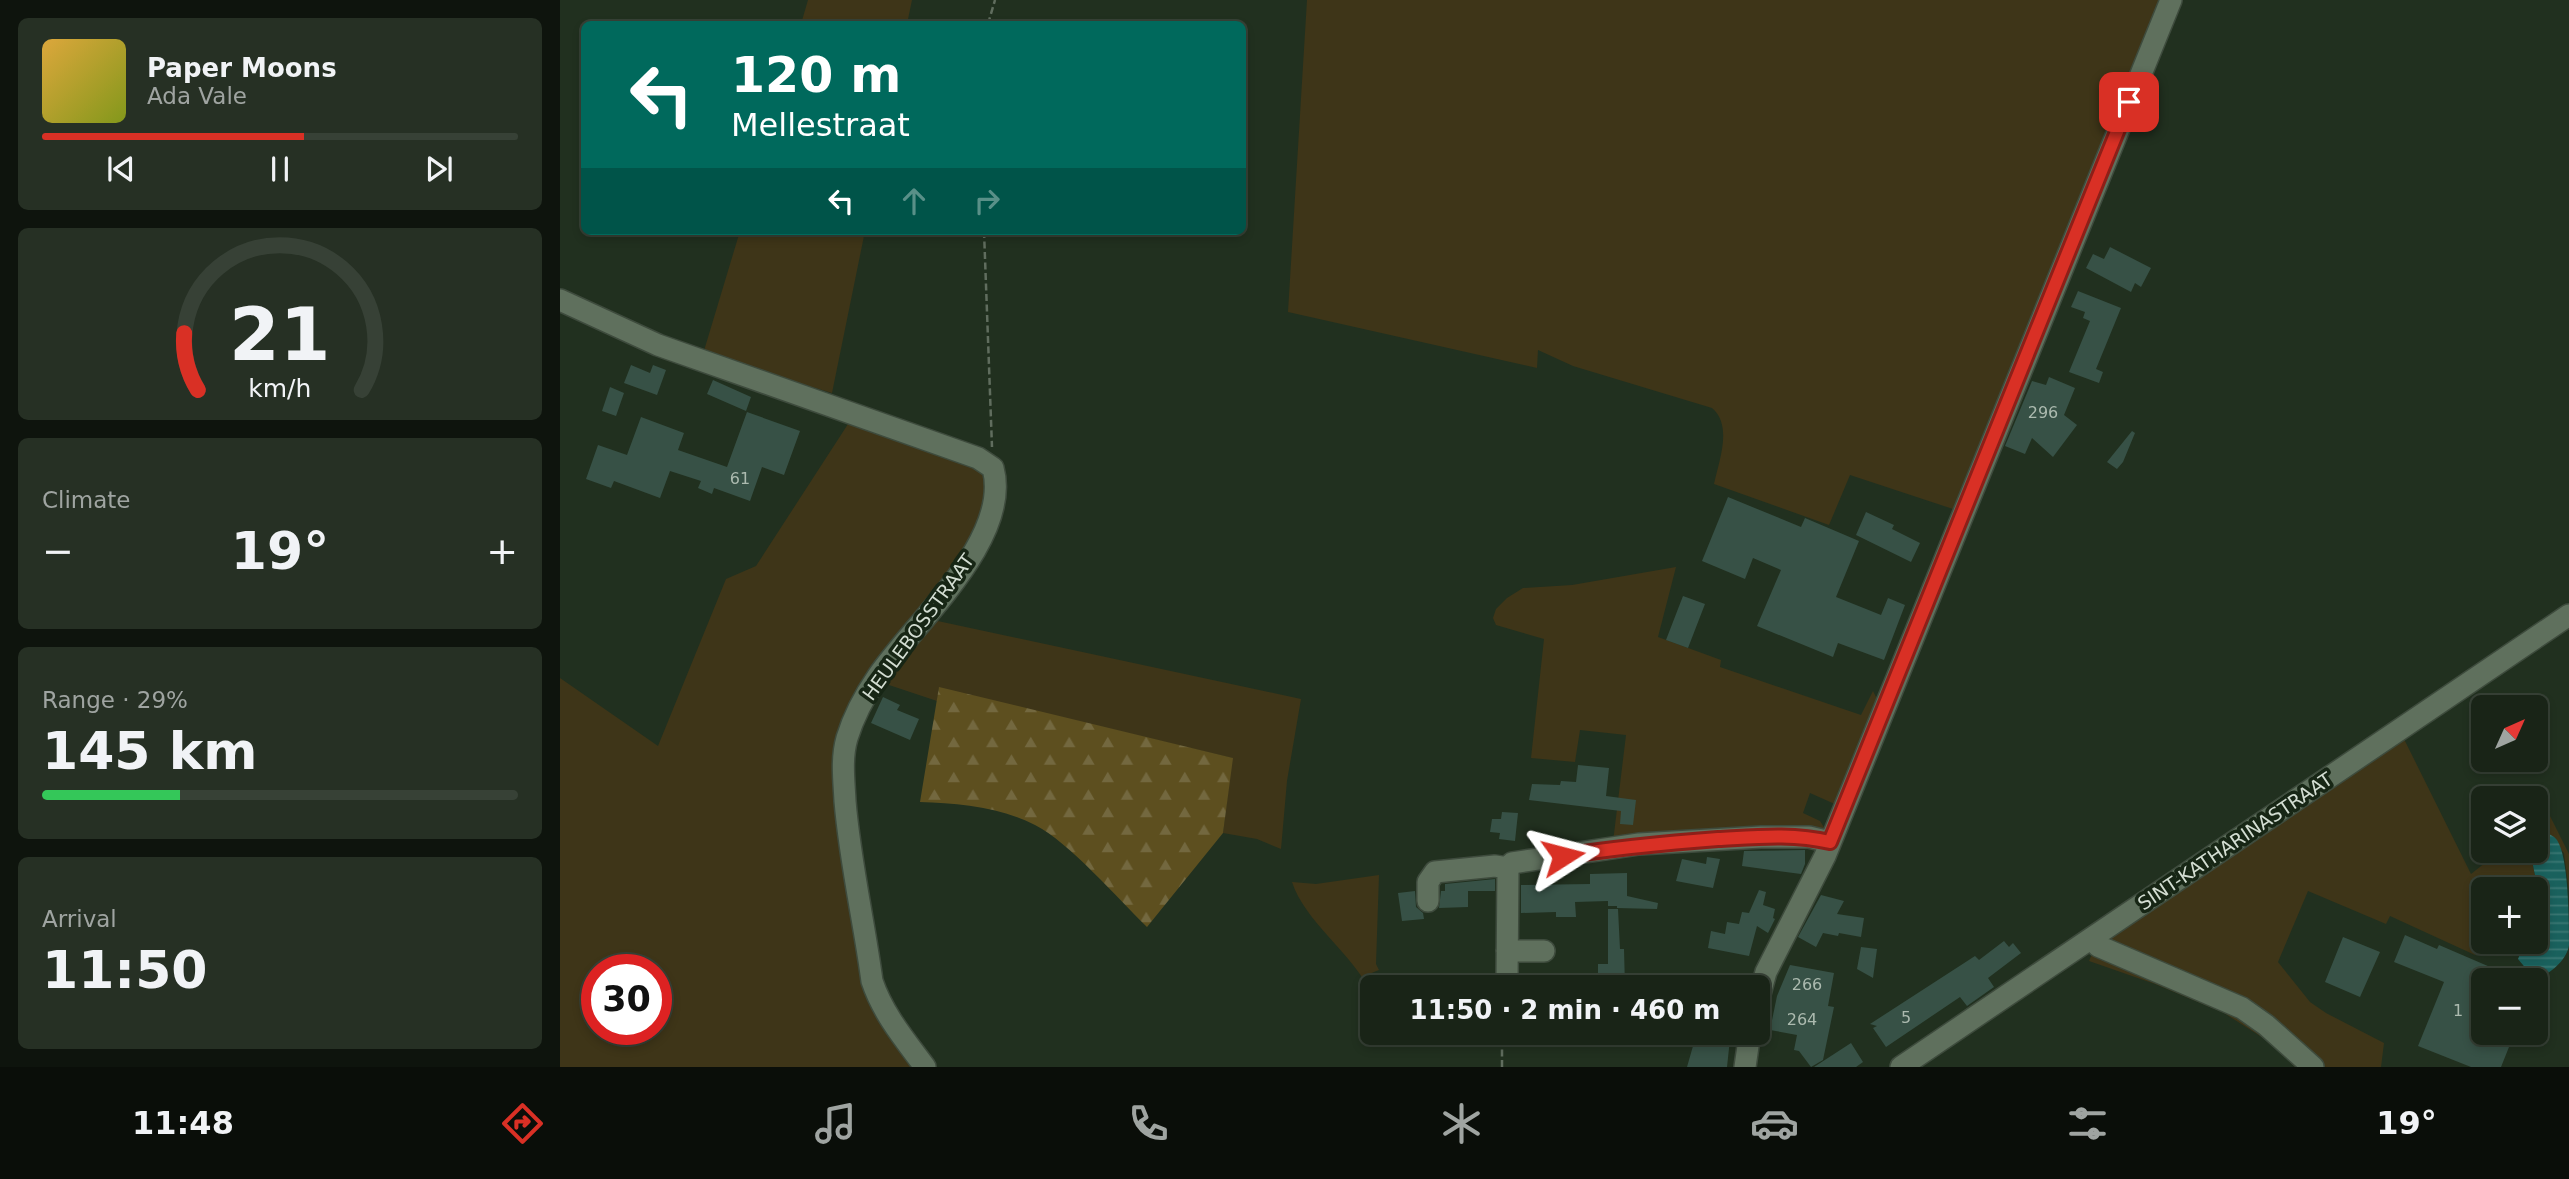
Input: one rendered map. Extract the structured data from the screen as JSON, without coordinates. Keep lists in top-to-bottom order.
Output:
{
  "streets": {
    "street": ["HEULEBOSSTRAAT", "SINT-KATHARINASTRAAT"]
  },
  "house_numbers": [
    "296",
    "61",
    "266",
    "1",
    "5",
    "264"
  ],
  "north": "top right",
  "page": {
    "turn": ["120 m", "Mellestraat"],
    "song": ["Paper Moons", "Ada Vale"],
    "tile": [
      "Climate",
      ["Range · 29%", "145 km"],
      ["Arrival", "11:50"]
    ],
    "heat": ["−", "19°", "+"],
    "map_buttons": ["+", "−"],
    "limit": "30",
    "trip": "11:50 · 2 min · 460 m",
    "tabs": ["11:48", "19°"],
    "gauge": ["21", "km/h"]
  }
}
